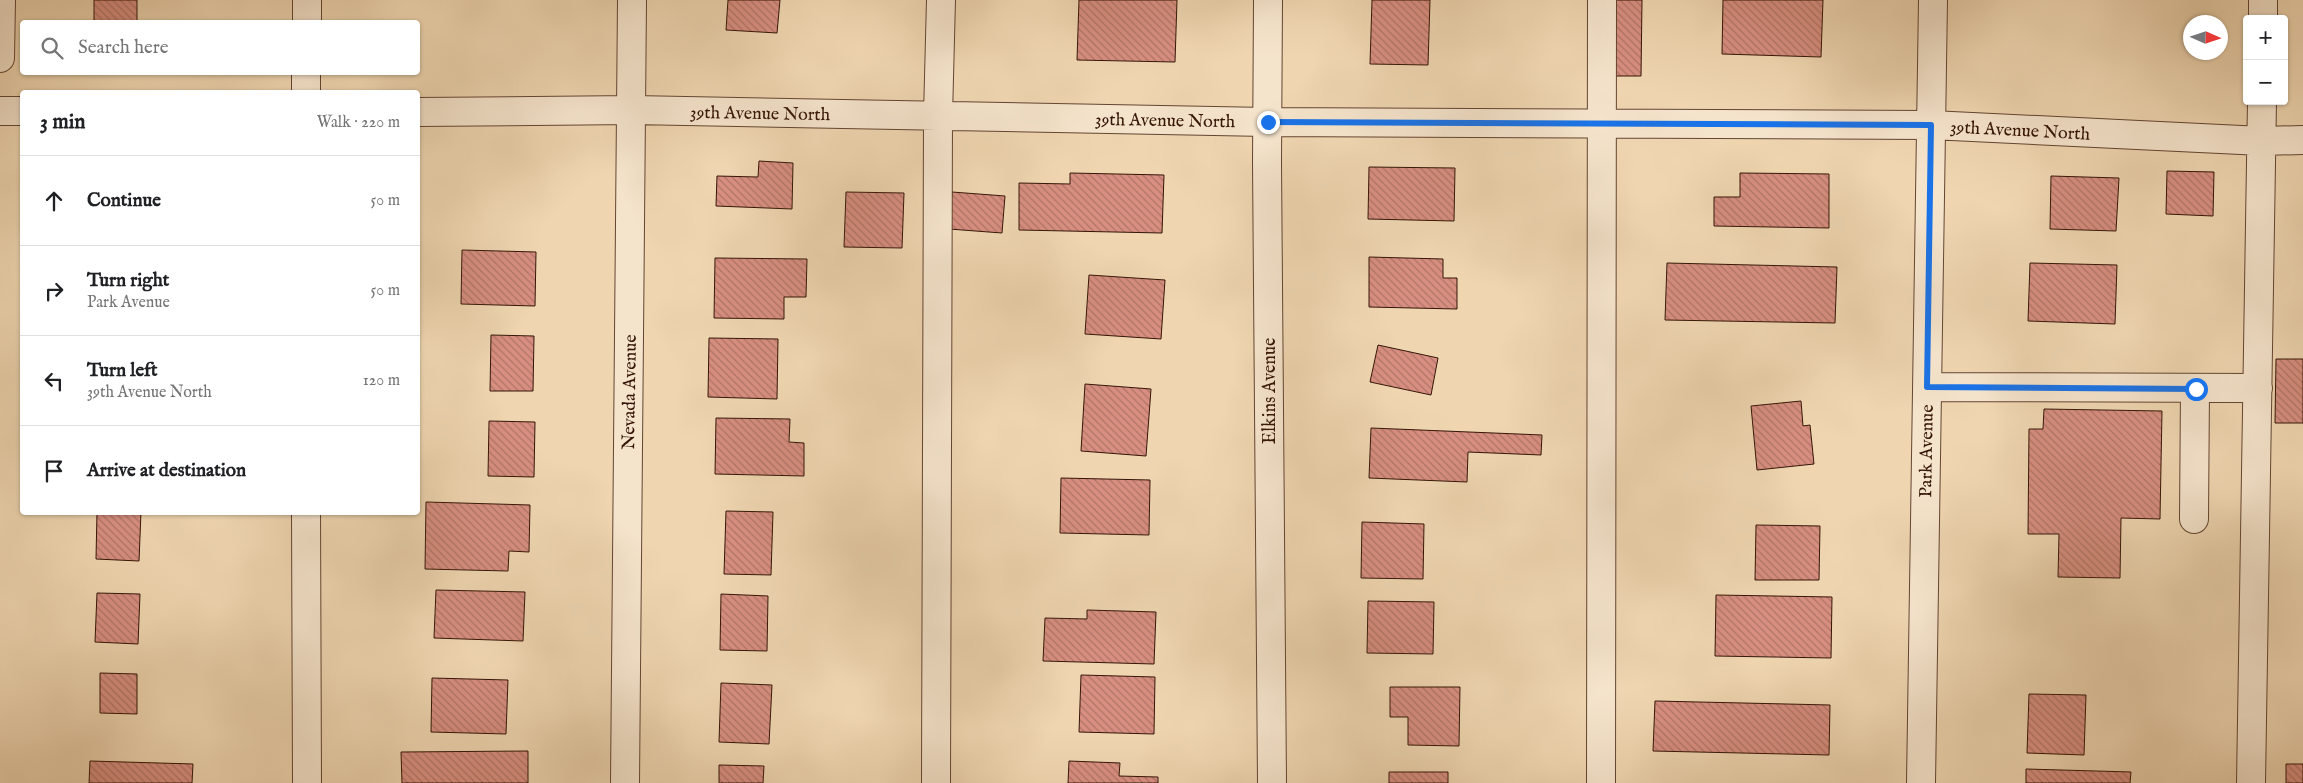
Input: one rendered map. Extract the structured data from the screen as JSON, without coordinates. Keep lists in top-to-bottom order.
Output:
{
  "streets": {
    "street": [
      "39th Avenue North",
      "Elkins Avenue",
      "Nevada Avenue",
      "Park Avenue"
    ]
  },
  "crossings": [
    ["39th Avenue North", "Elkins Avenue"],
    ["39th Avenue North", "Nevada Avenue"],
    ["39th Avenue North", "Park Avenue"]
  ],
  "north": "right",
  "page": {
    "map_buttons": ["+", "−"],
    "search": "Search here",
    "heading": ["3 min", "Walk · 220 m"],
    "list": [
      ["Continue", "50 m"],
      ["Turn right", "Park Avenue", "50 m"],
      ["Turn left", "39th Avenue North", "120 m"],
      "Arrive at destination"
    ]
  }
}
